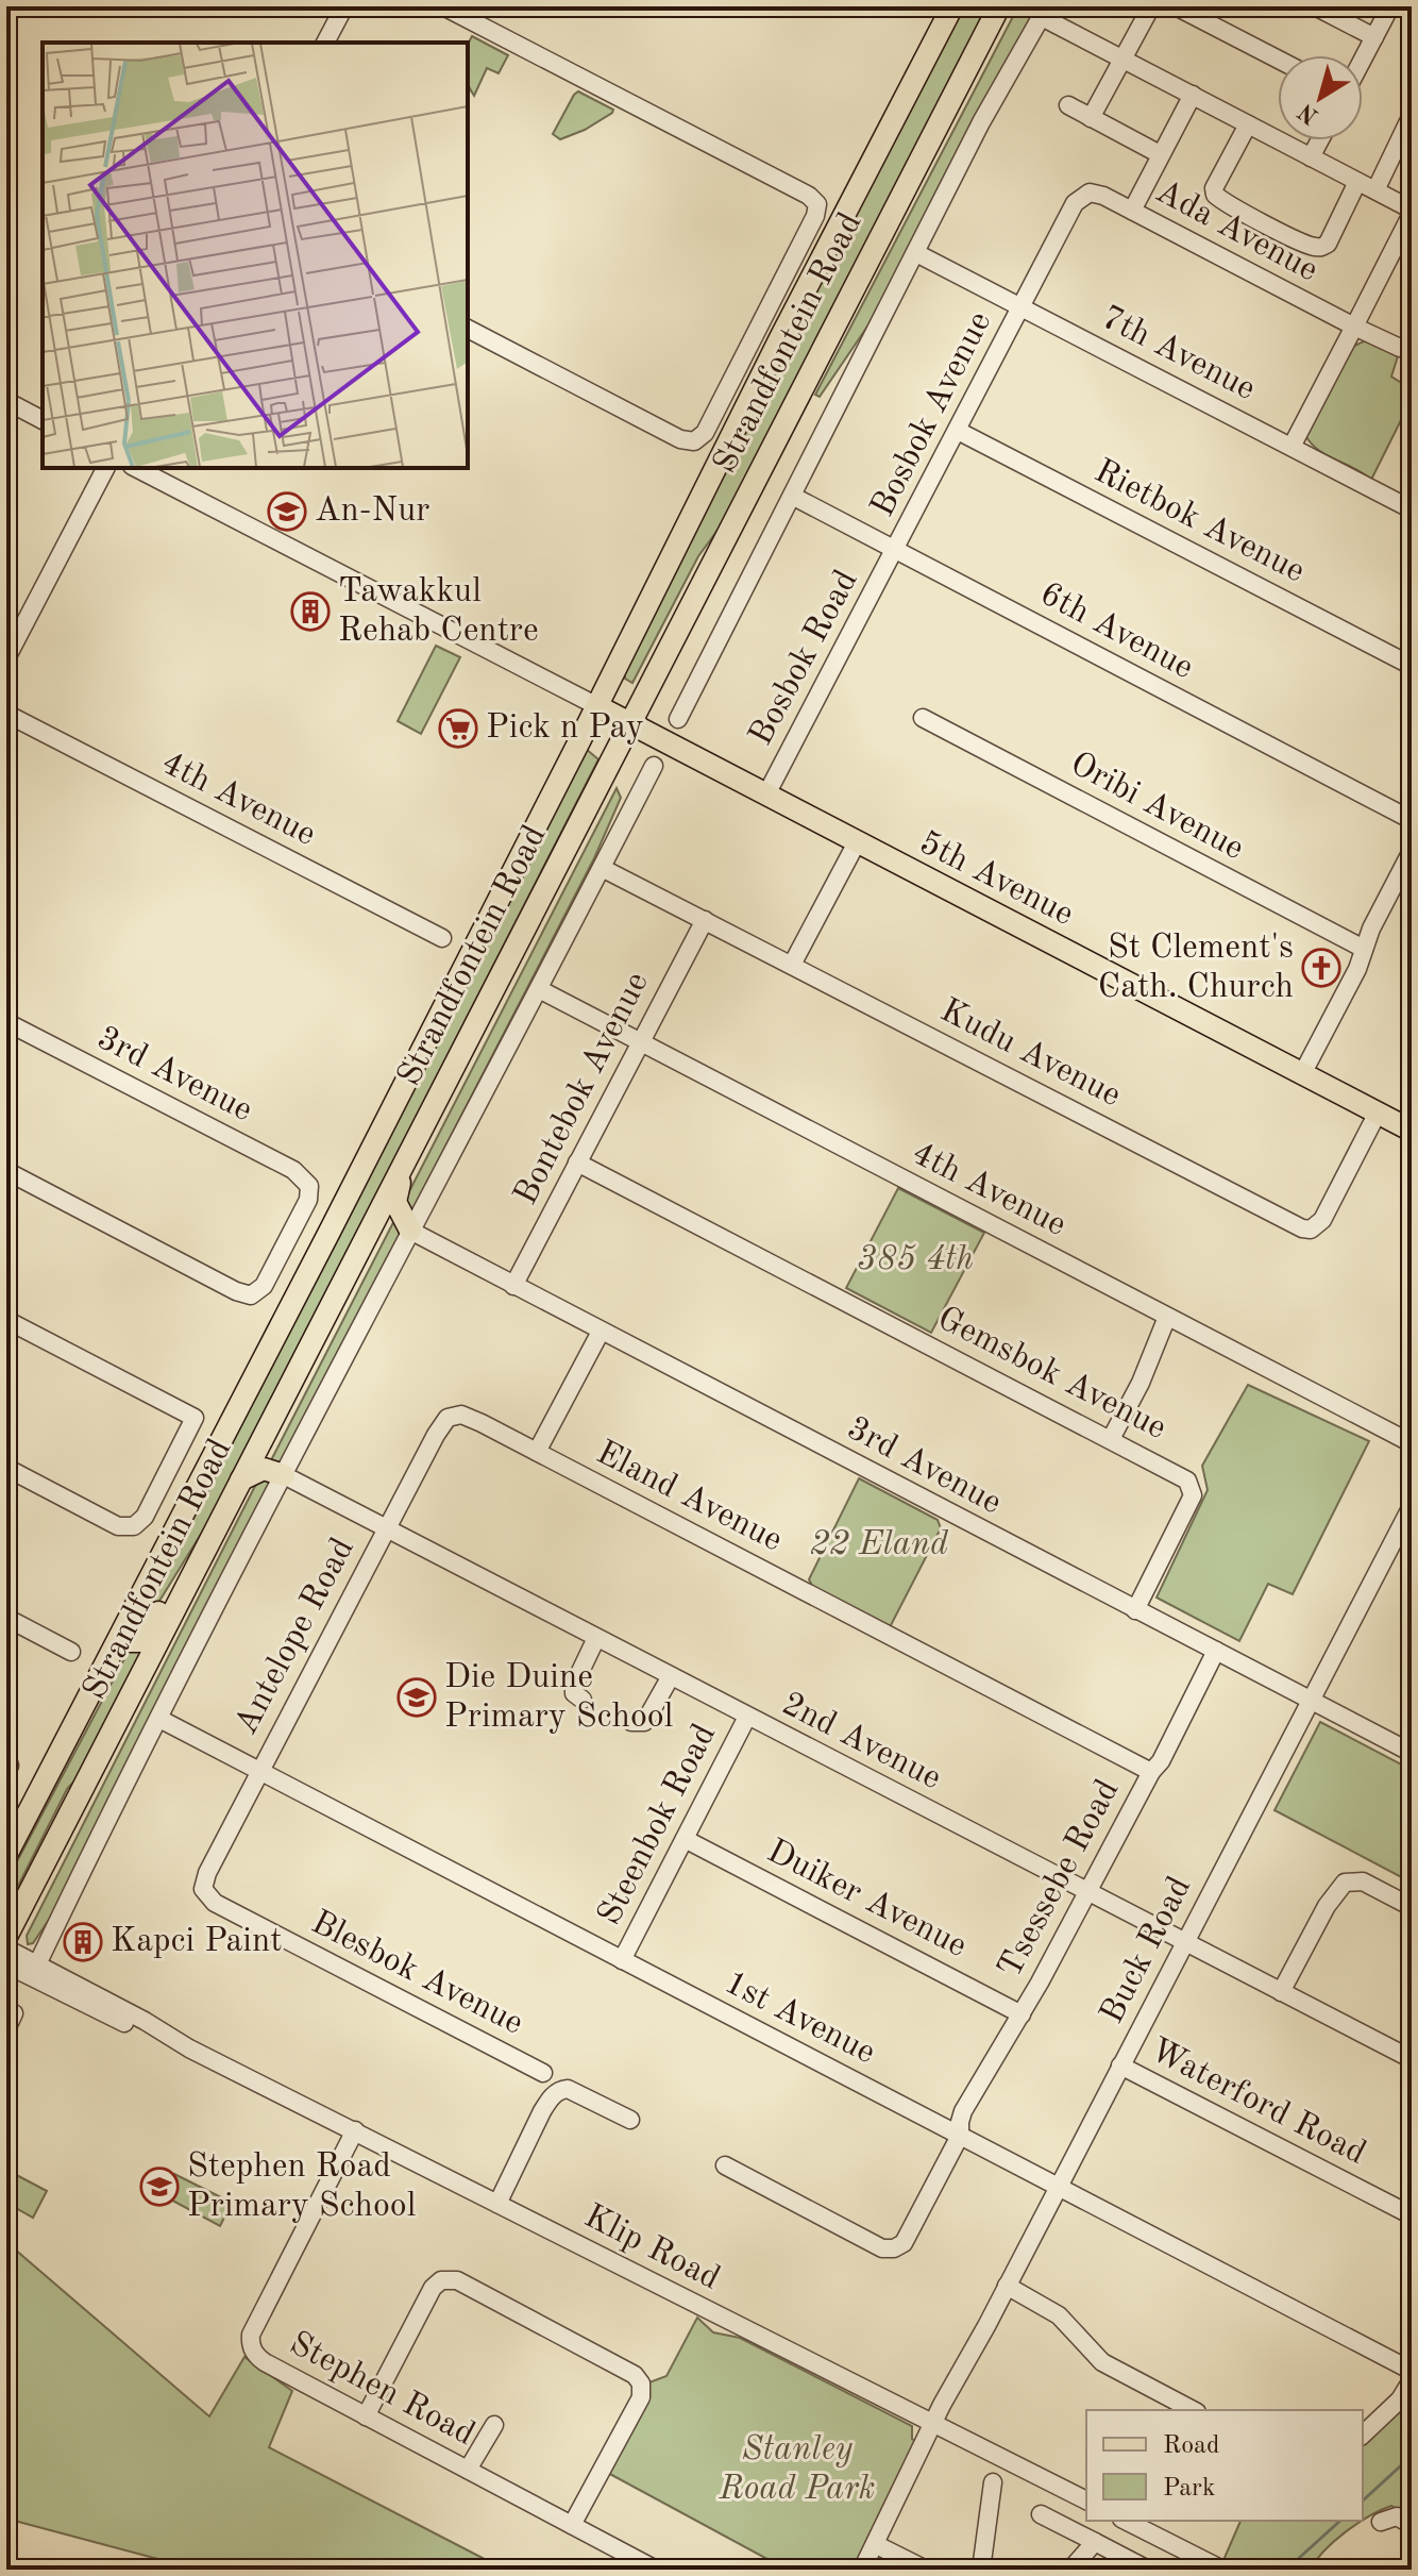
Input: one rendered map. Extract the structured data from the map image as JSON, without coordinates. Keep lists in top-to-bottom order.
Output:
{
  "streets": {
    "main road": ["Strandfontein Road", "5th Avenue"],
    "street": [
      "Ada Avenue",
      "7th Avenue",
      "Bosbok Avenue",
      "Rietbok Avenue",
      "6th Avenue",
      "Bosbok Road",
      "4th Avenue",
      "Oribi Avenue",
      "Kudu Avenue",
      "3rd Avenue",
      "Bontebok Avenue",
      "Gemsbok Avenue",
      "Eland Avenue",
      "Antelope Road",
      "2nd Avenue",
      "Steenbok Road",
      "Tsessebe Road",
      "Duiker Avenue",
      "Buck Road",
      "Blesbok Avenue",
      "1st Avenue",
      "Waterford Road",
      "Klip Road",
      "Stephen Road"
    ]
  },
  "crossings": [
    ["Ada Avenue", "7th Avenue"],
    ["Ada Avenue", "Bosbok Avenue"],
    ["Strandfontein Road", "4th Avenue"],
    ["Strandfontein Road", "5th Avenue"],
    ["Strandfontein Road", "Kudu Avenue"],
    ["Strandfontein Road", "3rd Avenue"],
    ["Strandfontein Road", "2nd Avenue"],
    ["Strandfontein Road", "1st Avenue"],
    ["Strandfontein Road", "Klip Road"],
    ["7th Avenue", "Bosbok Avenue"],
    ["Bosbok Avenue", "Rietbok Avenue"],
    ["Bosbok Avenue", "6th Avenue"],
    ["Bosbok Avenue", "Bosbok Road"],
    ["6th Avenue", "Bosbok Road"],
    ["Bosbok Road", "5th Avenue"],
    ["4th Avenue", "Bontebok Avenue"],
    ["5th Avenue", "Kudu Avenue"],
    ["Kudu Avenue", "Bontebok Avenue"],
    ["3rd Avenue", "Bontebok Avenue"],
    ["3rd Avenue", "Gemsbok Avenue"],
    ["3rd Avenue", "Tsessebe Road"],
    ["3rd Avenue", "Buck Road"],
    ["Bontebok Avenue", "Gemsbok Avenue"],
    ["Eland Avenue", "Antelope Road"],
    ["Eland Avenue", "2nd Avenue"],
    ["Eland Avenue", "Tsessebe Road"],
    ["Antelope Road", "2nd Avenue"],
    ["Antelope Road", "Blesbok Avenue"],
    ["Antelope Road", "1st Avenue"],
    ["2nd Avenue", "Steenbok Road"],
    ["2nd Avenue", "Tsessebe Road"],
    ["2nd Avenue", "Buck Road"],
    ["Steenbok Road", "Duiker Avenue"],
    ["Steenbok Road", "1st Avenue"],
    ["Tsessebe Road", "Duiker Avenue"],
    ["Tsessebe Road", "1st Avenue"],
    ["Buck Road", "1st Avenue"],
    ["Buck Road", "Waterford Road"],
    ["Buck Road", "Klip Road"],
    ["Blesbok Avenue", "1st Avenue"],
    ["Klip Road", "Stephen Road"]
  ],
  "parks": ["385 4th", "22 Eland", "Stanley Road Park"],
  "places": {
    "school or university": ["An-Nur", "Die Duine Primary School", "Stephen Road Primary School"],
    "building": ["Tawakkul Rehab Centre", "Kapci Paint"],
    "supermarket": ["Pick n Pay"],
    "church": ["St Clement's Cath. Church"]
  },
  "legend": ["Road", "Park"],
  "north": "bottom left"
}
